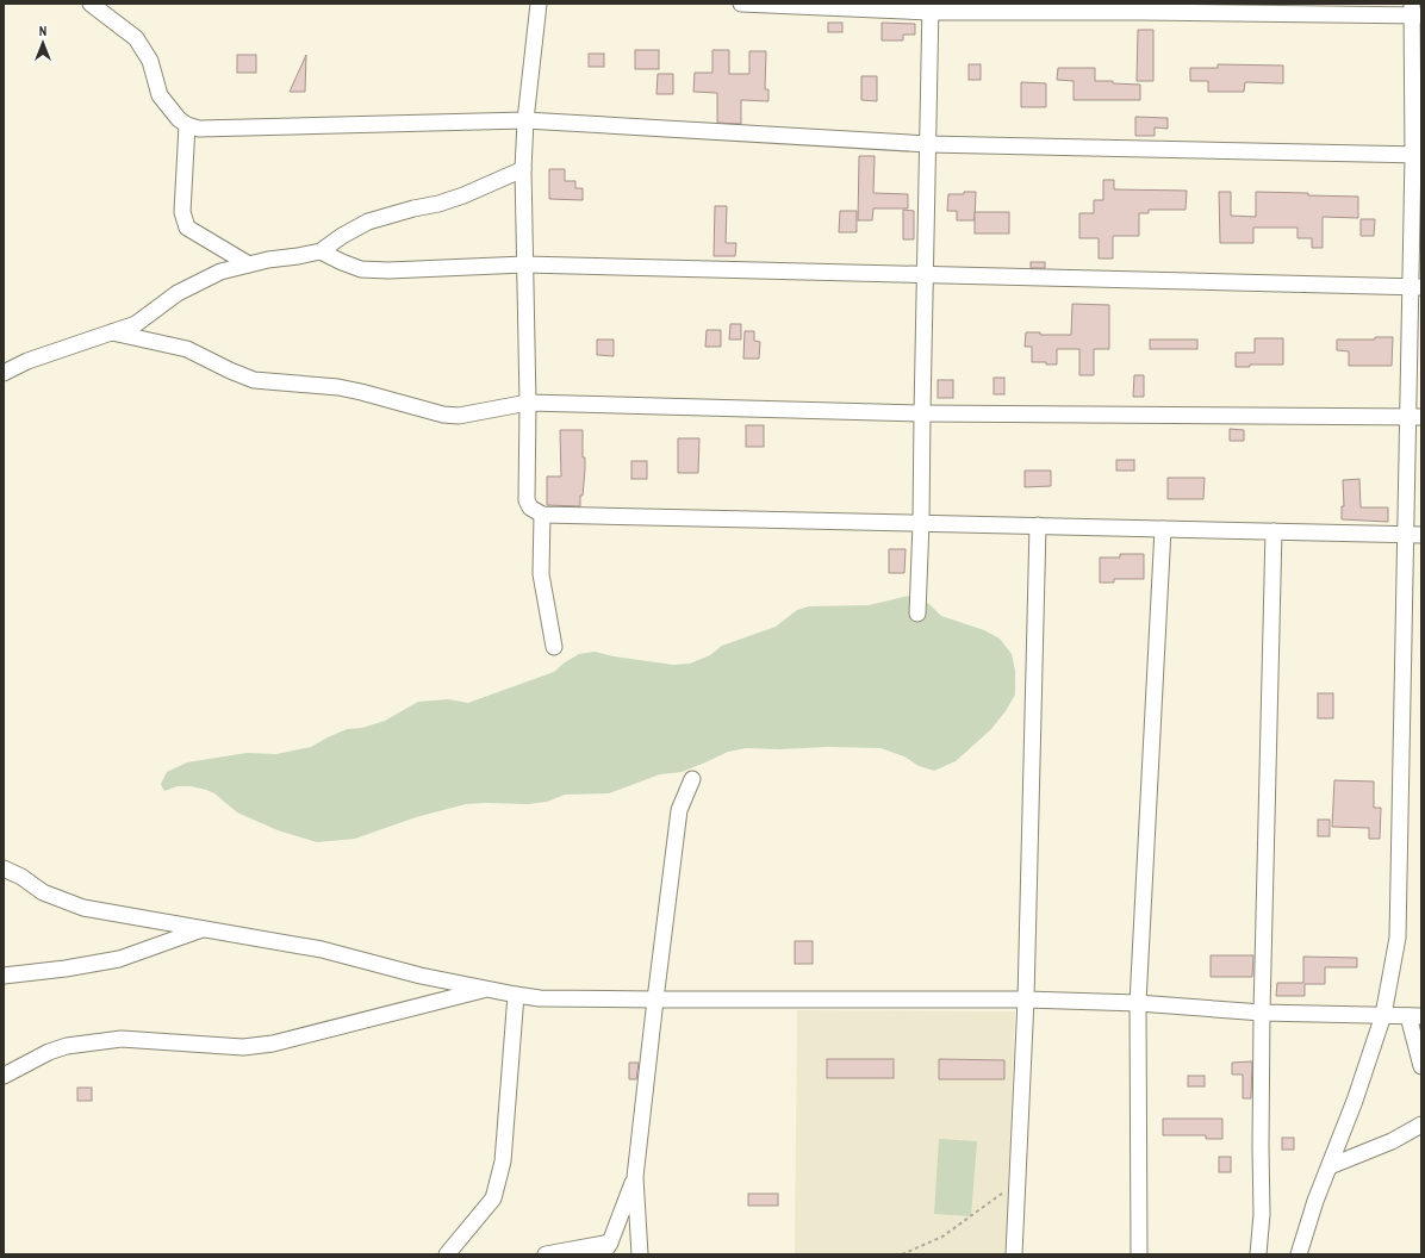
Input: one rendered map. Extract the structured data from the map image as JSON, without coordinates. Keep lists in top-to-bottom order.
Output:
{
  "north": "top"
}
